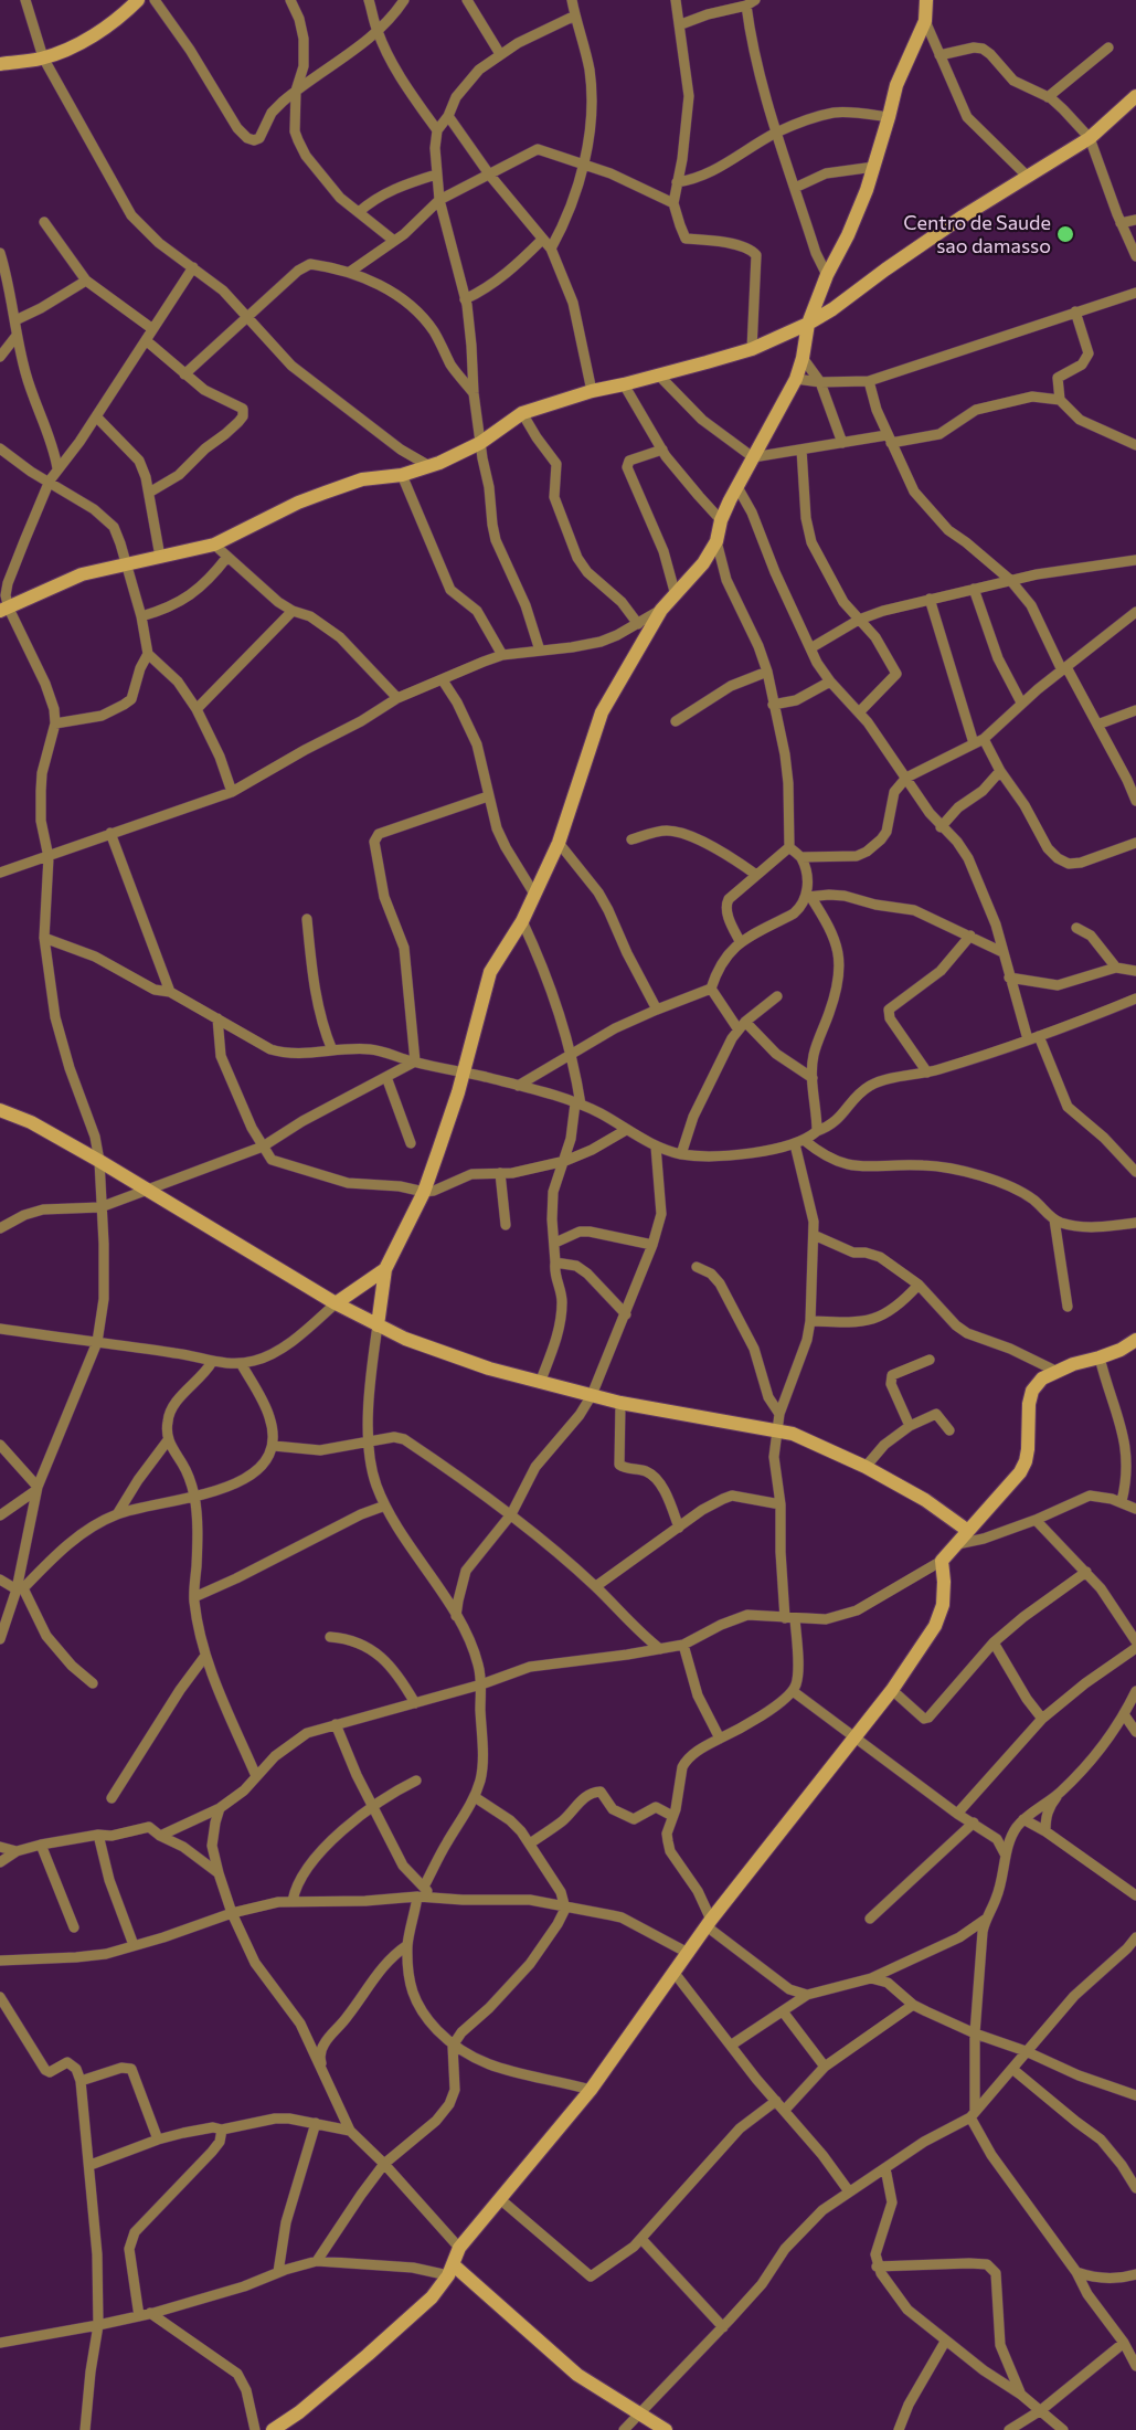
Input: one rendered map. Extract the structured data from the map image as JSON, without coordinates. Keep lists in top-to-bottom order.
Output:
{
  "places": ["Centro de Saude sao damasso"]
}
